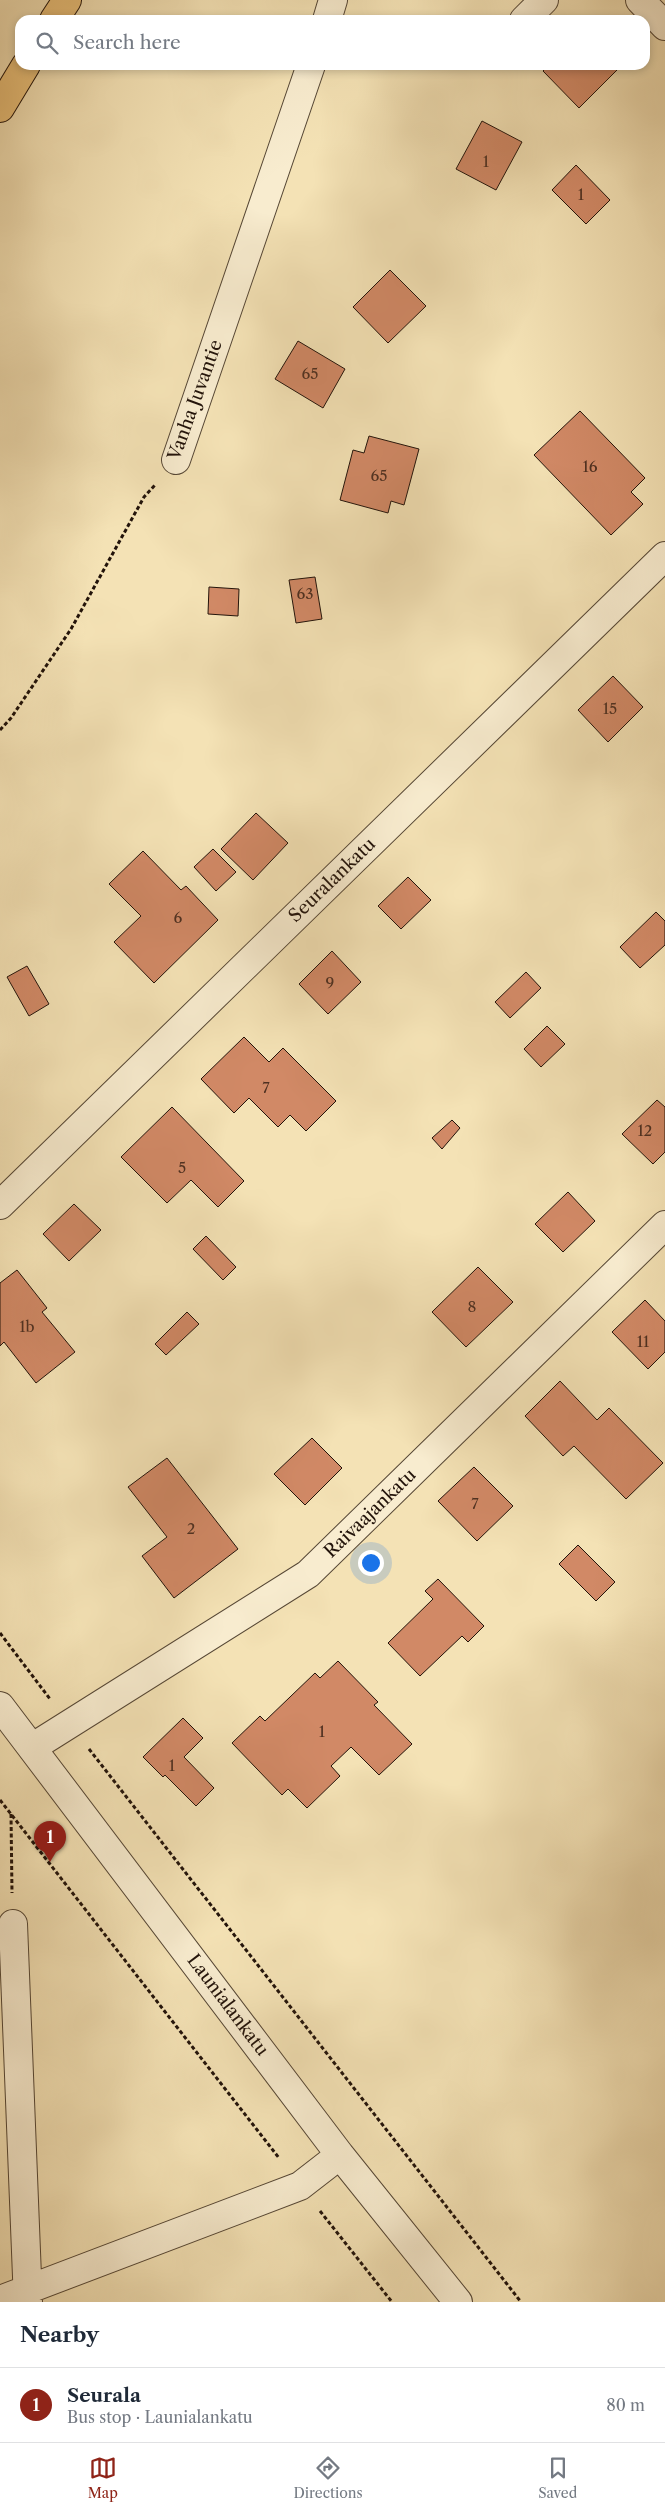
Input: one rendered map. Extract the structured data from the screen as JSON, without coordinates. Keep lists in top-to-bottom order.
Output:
{
  "streets": {
    "street": [
      "Vanha Juvantie",
      "Seuralankatu",
      "Raivaajankatu",
      "Launialankatu"
    ]
  },
  "crossings": [
    ["Raivaajankatu", "Launialankatu"]
  ],
  "house_numbers": [
    "1",
    "1",
    "65",
    "16",
    "65",
    "63",
    "15",
    "6",
    "9",
    "7",
    "12",
    "5",
    "8",
    "1b",
    "11",
    "7",
    "2",
    "1",
    "1"
  ],
  "page": {
    "search": "Search here",
    "pins": "1",
    "heading": "Nearby",
    "list": [
      {
        "mark": "1",
        "name": "Seurala",
        "note": "Bus stop · Launialankatu",
        "value": "80 m"
      }
    ],
    "nav": ["Map", "Directions", "Saved"]
  }
}
